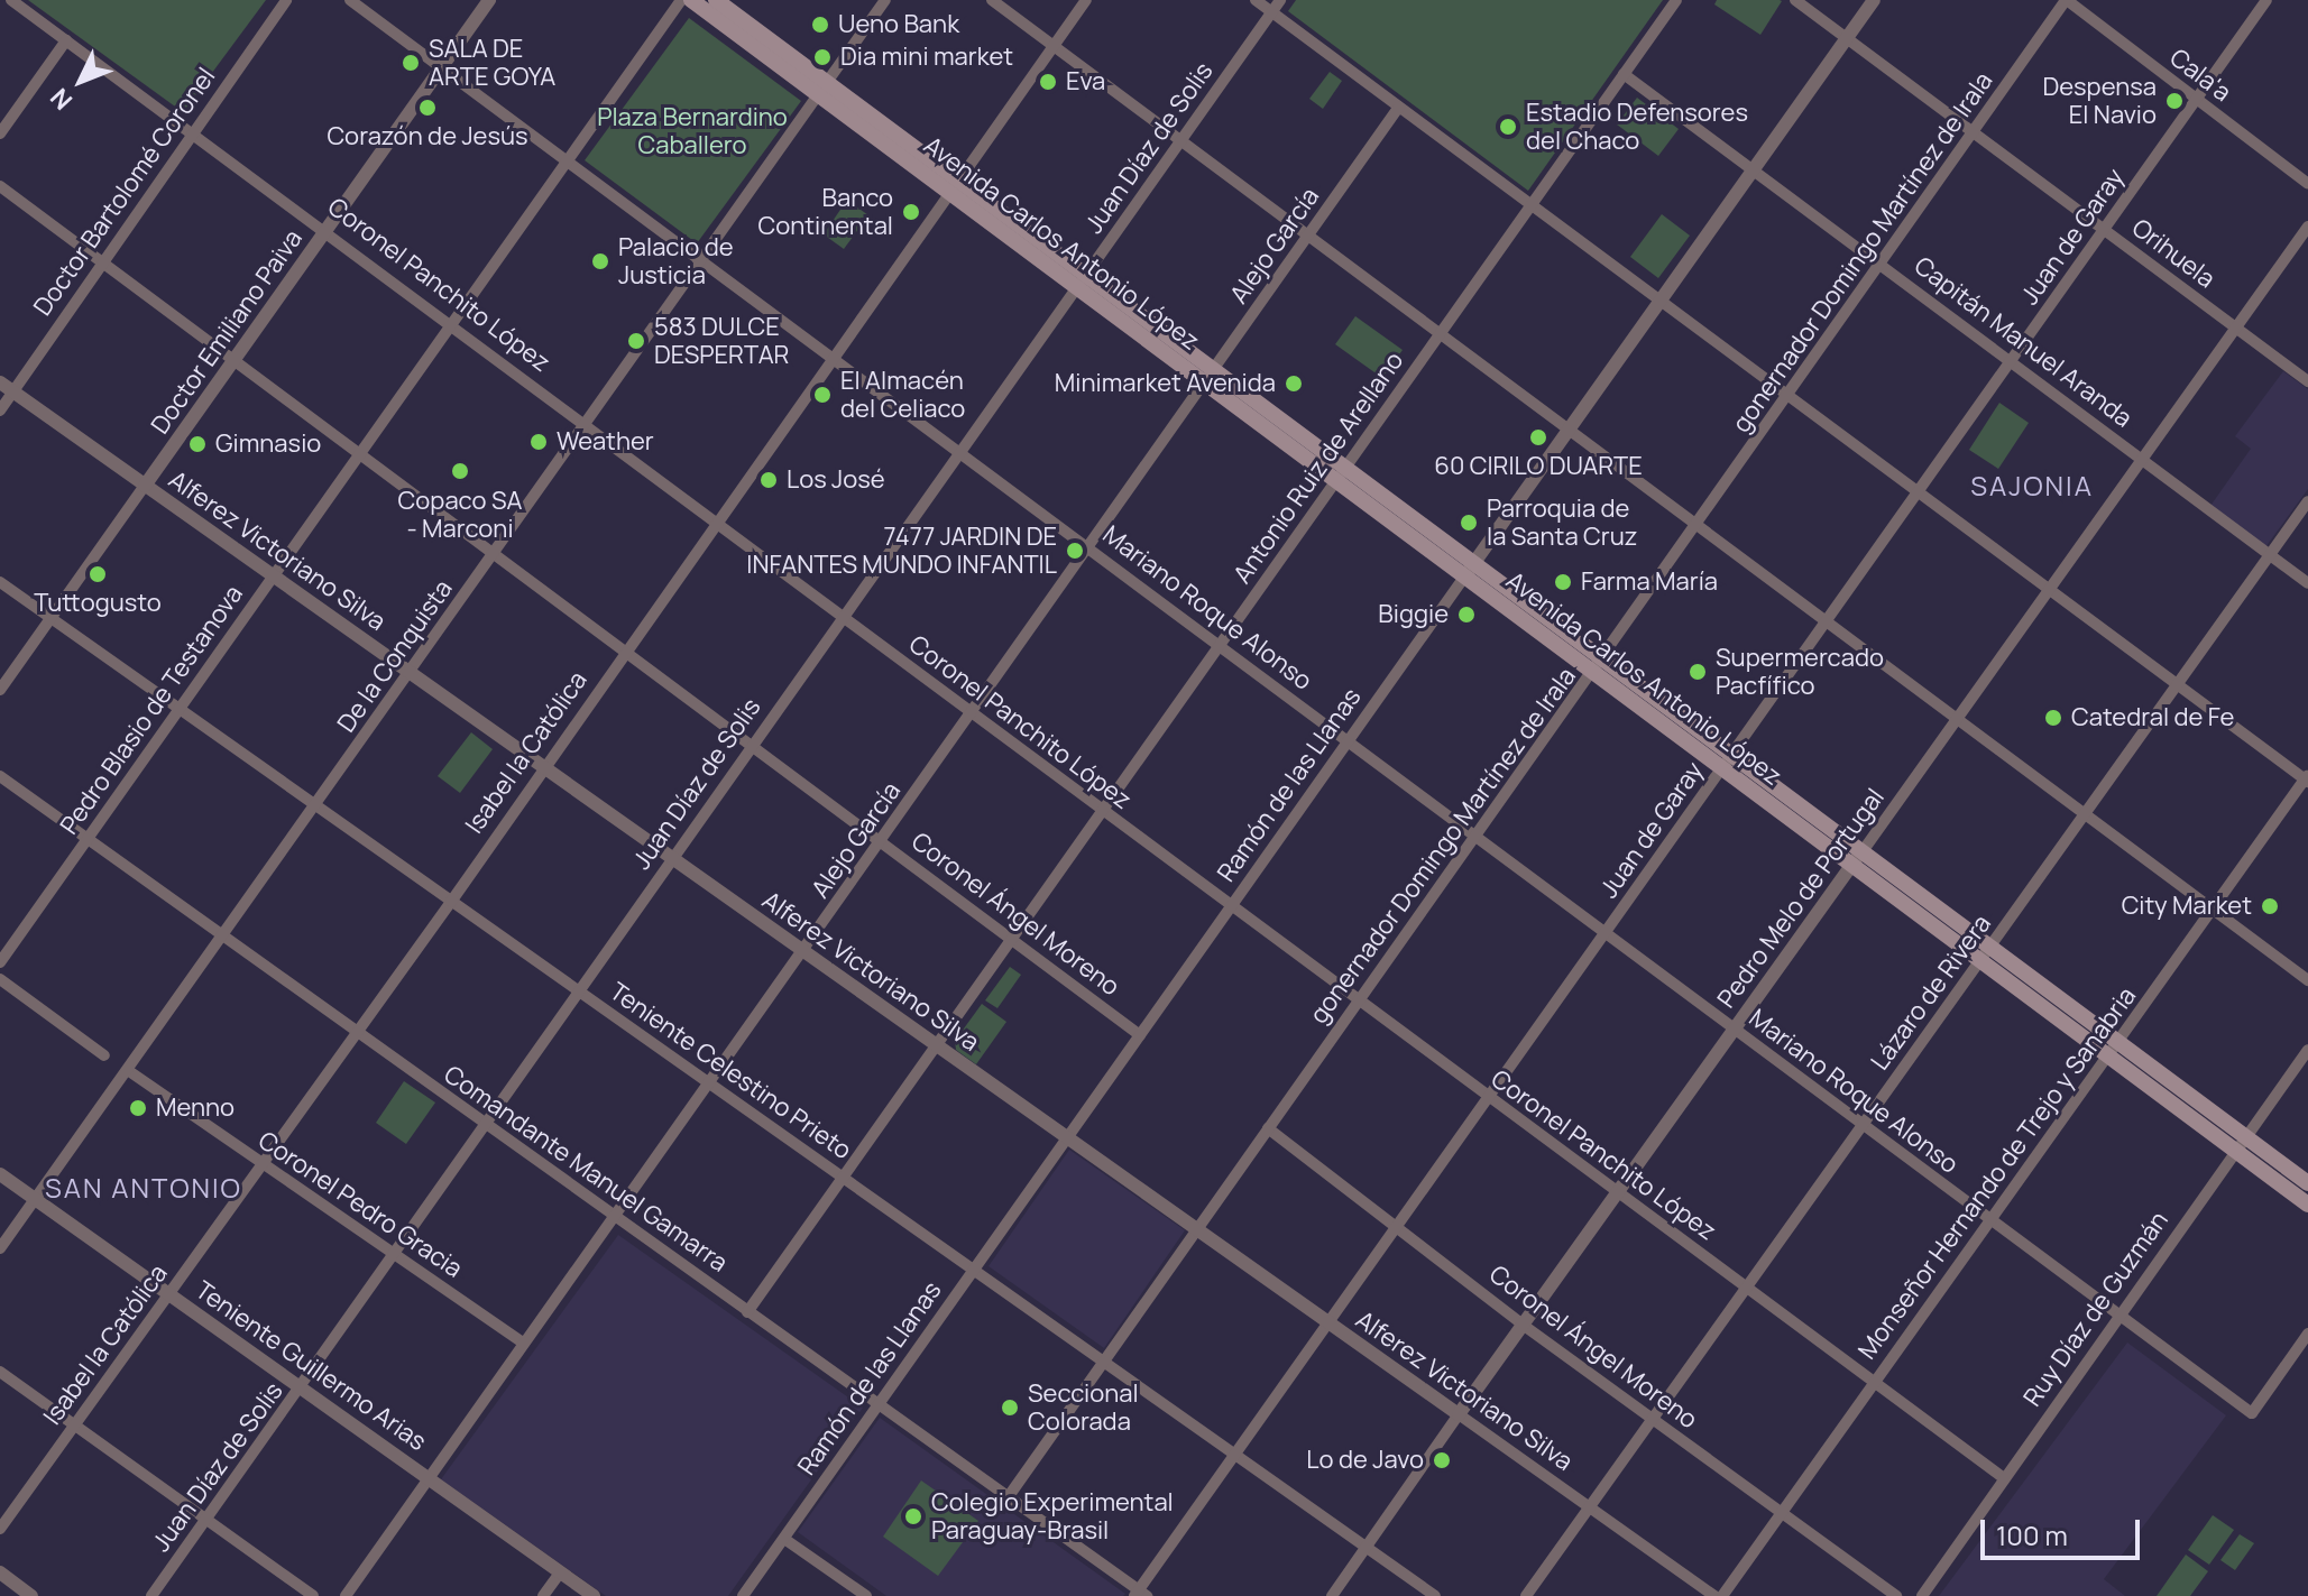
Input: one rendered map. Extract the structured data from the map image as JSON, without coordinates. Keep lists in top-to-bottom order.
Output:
{
  "streets": {
    "main road": ["Avenida Carlos Antonio López"],
    "street": [
      "Cala'a",
      "Juan Díaz de Solis",
      "Doctor Bartolomé Coronel",
      "Juan de Garay",
      "Alejo García",
      "gonernador Domingo Martínez de Irala",
      "Orihuela",
      "Coronel Panchito López",
      "Doctor Emiliano Paiva",
      "Capitán Manuel Aranda",
      "Antonio Ruiz de Arellano",
      "Alferez Victoriano Silva",
      "Mariano Roque Alonso",
      "De la Conquista",
      "Pedro Blasio de Testanova",
      "Isabel la Católica",
      "Ramón de las Llanas",
      "Pedro Melo de Portugal",
      "Coronel Ángel Moreno",
      "Lázaro de Rivera",
      "Teniente Celestino Prieto",
      "Comandante Manuel Gamarra",
      "Monseñor Hernando de Trejo y Sanabria",
      "Coronel Pedro Gracia",
      "Ruy Díaz de Guzmán",
      "Teniente Guillermo Arias"
    ]
  },
  "crossings": [
    ["Cala'a", "Juan de Garay"],
    ["Cala'a", "gonernador Domingo Martínez de Irala"],
    ["Juan Díaz de Solis", "Avenida Carlos Antonio López"],
    ["Juan Díaz de Solis", "Coronel Panchito López"],
    ["Juan Díaz de Solis", "Alferez Victoriano Silva"],
    ["Juan Díaz de Solis", "Mariano Roque Alonso"],
    ["Juan Díaz de Solis", "Coronel Ángel Moreno"],
    ["Juan Díaz de Solis", "Teniente Celestino Prieto"],
    ["Juan Díaz de Solis", "Comandante Manuel Gamarra"],
    ["Juan Díaz de Solis", "Coronel Pedro Gracia"],
    ["Juan Díaz de Solis", "Teniente Guillermo Arias"],
    ["Doctor Bartolomé Coronel", "Coronel Panchito López"],
    ["Doctor Bartolomé Coronel", "Alferez Victoriano Silva"],
    ["Doctor Bartolomé Coronel", "Coronel Ángel Moreno"],
    ["Juan de Garay", "Avenida Carlos Antonio López"],
    ["Juan de Garay", "Orihuela"],
    ["Juan de Garay", "Coronel Panchito López"],
    ["Juan de Garay", "Capitán Manuel Aranda"],
    ["Juan de Garay", "Alferez Victoriano Silva"],
    ["Juan de Garay", "Mariano Roque Alonso"],
    ["Juan de Garay", "Coronel Ángel Moreno"],
    ["Juan de Garay", "Teniente Celestino Prieto"],
    ["Juan de Garay", "Comandante Manuel Gamarra"],
    ["Avenida Carlos Antonio López", "Alejo García"],
    ["Avenida Carlos Antonio López", "gonernador Domingo Martínez de Irala"],
    ["Avenida Carlos Antonio López", "Antonio Ruiz de Arellano"],
    ["Avenida Carlos Antonio López", "De la Conquista"],
    ["Avenida Carlos Antonio López", "Isabel la Católica"],
    ["Avenida Carlos Antonio López", "Ramón de las Llanas"],
    ["Avenida Carlos Antonio López", "Pedro Melo de Portugal"],
    ["Avenida Carlos Antonio López", "Lázaro de Rivera"],
    ["Avenida Carlos Antonio López", "Monseñor Hernando de Trejo y Sanabria"],
    ["Avenida Carlos Antonio López", "Ruy Díaz de Guzmán"],
    ["Alejo García", "Coronel Panchito López"],
    ["Alejo García", "Alferez Victoriano Silva"],
    ["Alejo García", "Mariano Roque Alonso"],
    ["Alejo García", "Coronel Ángel Moreno"],
    ["Alejo García", "Teniente Celestino Prieto"],
    ["Alejo García", "Comandante Manuel Gamarra"],
    ["Alejo García", "Coronel Pedro Gracia"],
    ["Alejo García", "Teniente Guillermo Arias"],
    ["gonernador Domingo Martínez de Irala", "Orihuela"],
    ["gonernador Domingo Martínez de Irala", "Coronel Panchito López"],
    ["gonernador Domingo Martínez de Irala", "Capitán Manuel Aranda"],
    ["gonernador Domingo Martínez de Irala", "Alferez Victoriano Silva"],
    ["gonernador Domingo Martínez de Irala", "Mariano Roque Alonso"],
    ["gonernador Domingo Martínez de Irala", "Coronel Ángel Moreno"],
    ["gonernador Domingo Martínez de Irala", "Teniente Celestino Prieto"],
    ["gonernador Domingo Martínez de Irala", "Comandante Manuel Gamarra"],
    ["Orihuela", "Ramón de las Llanas"],
    ["Orihuela", "Pedro Melo de Portugal"],
    ["Coronel Panchito López", "Doctor Emiliano Paiva"],
    ["Coronel Panchito López", "Antonio Ruiz de Arellano"],
    ["Coronel Panchito López", "De la Conquista"],
    ["Coronel Panchito López", "Pedro Blasio de Testanova"],
    ["Coronel Panchito López", "Isabel la Católica"],
    ["Coronel Panchito López", "Ramón de las Llanas"],
    ["Coronel Panchito López", "Pedro Melo de Portugal"],
    ["Coronel Panchito López", "Lázaro de Rivera"],
    ["Coronel Panchito López", "Monseñor Hernando de Trejo y Sanabria"],
    ["Coronel Panchito López", "Ruy Díaz de Guzmán"],
    ["Doctor Emiliano Paiva", "Alferez Victoriano Silva"],
    ["Doctor Emiliano Paiva", "Mariano Roque Alonso"],
    ["Doctor Emiliano Paiva", "Coronel Ángel Moreno"],
    ["Doctor Emiliano Paiva", "Teniente Celestino Prieto"],
    ["Capitán Manuel Aranda", "Antonio Ruiz de Arellano"],
    ["Capitán Manuel Aranda", "Ramón de las Llanas"],
    ["Capitán Manuel Aranda", "Pedro Melo de Portugal"],
    ["Capitán Manuel Aranda", "Lázaro de Rivera"],
    ["Antonio Ruiz de Arellano", "Alferez Victoriano Silva"],
    ["Antonio Ruiz de Arellano", "Mariano Roque Alonso"],
    ["Antonio Ruiz de Arellano", "Coronel Ángel Moreno"],
    ["Antonio Ruiz de Arellano", "Teniente Celestino Prieto"],
    ["Antonio Ruiz de Arellano", "Comandante Manuel Gamarra"],
    ["Alferez Victoriano Silva", "De la Conquista"],
    ["Alferez Victoriano Silva", "Pedro Blasio de Testanova"],
    ["Alferez Victoriano Silva", "Isabel la Católica"],
    ["Alferez Victoriano Silva", "Ramón de las Llanas"],
    ["Alferez Victoriano Silva", "Pedro Melo de Portugal"],
    ["Alferez Victoriano Silva", "Lázaro de Rivera"],
    ["Mariano Roque Alonso", "De la Conquista"],
    ["Mariano Roque Alonso", "Pedro Blasio de Testanova"],
    ["Mariano Roque Alonso", "Isabel la Católica"],
    ["Mariano Roque Alonso", "Ramón de las Llanas"],
    ["Mariano Roque Alonso", "Pedro Melo de Portugal"],
    ["Mariano Roque Alonso", "Lázaro de Rivera"],
    ["Mariano Roque Alonso", "Monseñor Hernando de Trejo y Sanabria"],
    ["Mariano Roque Alonso", "Ruy Díaz de Guzmán"],
    ["De la Conquista", "Coronel Ángel Moreno"],
    ["De la Conquista", "Teniente Celestino Prieto"],
    ["De la Conquista", "Comandante Manuel Gamarra"],
    ["De la Conquista", "Coronel Pedro Gracia"],
    ["De la Conquista", "Teniente Guillermo Arias"],
    ["Pedro Blasio de Testanova", "Coronel Ángel Moreno"],
    ["Pedro Blasio de Testanova", "Teniente Celestino Prieto"],
    ["Pedro Blasio de Testanova", "Comandante Manuel Gamarra"],
    ["Isabel la Católica", "Coronel Ángel Moreno"],
    ["Isabel la Católica", "Teniente Celestino Prieto"],
    ["Isabel la Católica", "Comandante Manuel Gamarra"],
    ["Isabel la Católica", "Coronel Pedro Gracia"],
    ["Isabel la Católica", "Teniente Guillermo Arias"],
    ["Ramón de las Llanas", "Coronel Ángel Moreno"],
    ["Ramón de las Llanas", "Teniente Celestino Prieto"],
    ["Ramón de las Llanas", "Comandante Manuel Gamarra"],
    ["Pedro Melo de Portugal", "Coronel Ángel Moreno"],
    ["Pedro Melo de Portugal", "Teniente Celestino Prieto"],
    ["Coronel Ángel Moreno", "Lázaro de Rivera"],
    ["Coronel Ángel Moreno", "Monseñor Hernando de Trejo y Sanabria"]
  ],
  "districts": ["SAJONIA", "SAN ANTONIO"],
  "parks": ["Plaza Bernardino Caballero"],
  "places": [
    "Ueno Bank",
    "Dia mini market",
    "SALA DE ARTE GOYA",
    "Eva",
    "Despensa El Navio",
    "Corazón de Jesús",
    "Estadio Defensores del Chaco",
    "Banco Continental",
    "Palacio de Justicia",
    "583 DULCE DESPERTAR",
    "Minimarket Avenida",
    "El Almacén del Celiaco",
    "60 CIRILO DUARTE",
    "Weather",
    "Gimnasio",
    "Copaco SA - Marconi",
    "Los José",
    "Parroquia de la Santa Cruz",
    "7477 JARDIN DE INFANTES MUNDO INFANTIL",
    "Tuttogusto",
    "Farma María",
    "Biggie",
    "Supermercado Pacfífico",
    "Catedral de Fe",
    "City Market",
    "Menno",
    "Seccional Colorada",
    "Lo de Javo",
    "Colegio Experimental Paraguay-Brasil"
  ],
  "scale_bar": "100 m",
  "north": "bottom left"
}
